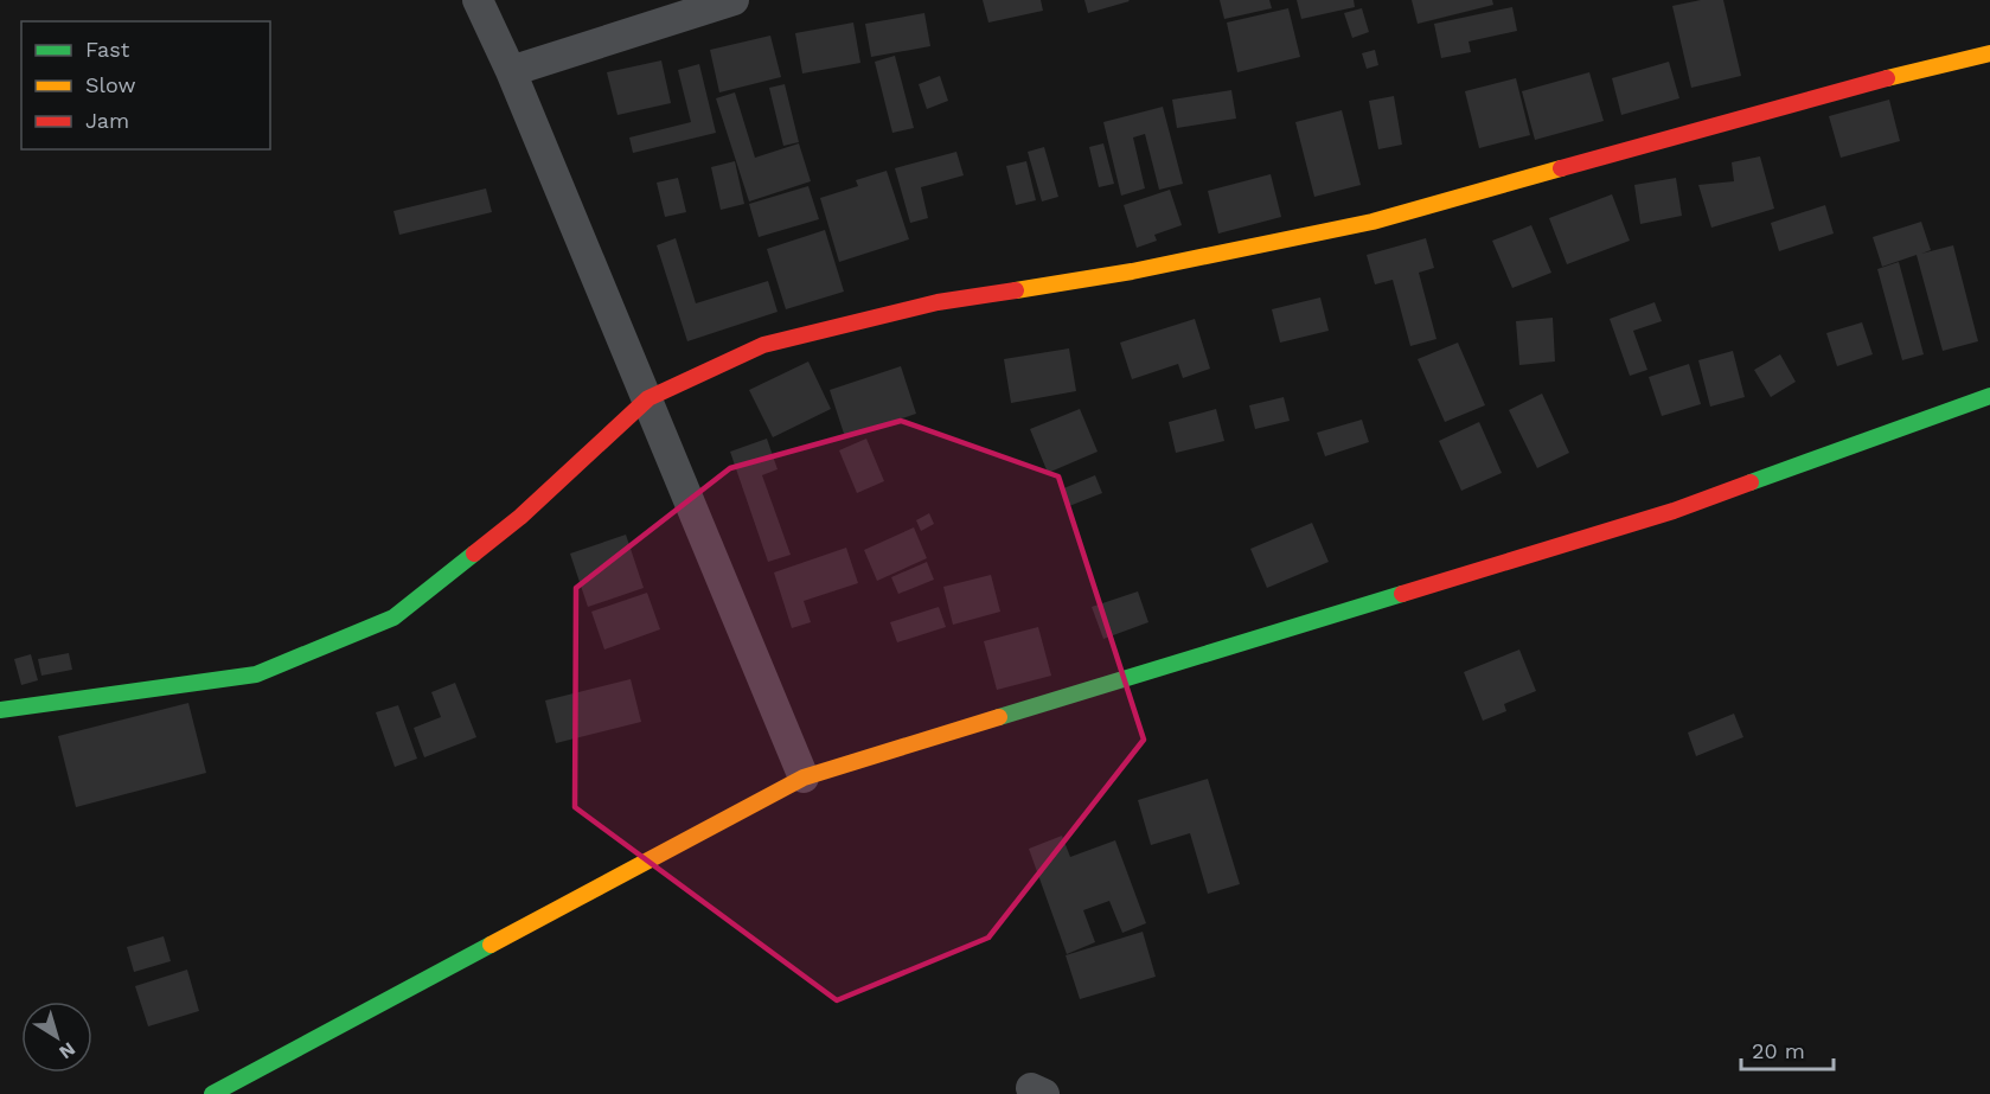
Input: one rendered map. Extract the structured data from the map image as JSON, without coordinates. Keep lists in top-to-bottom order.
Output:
{
  "legend": ["Fast", "Slow", "Jam"],
  "scale_bar": "20 m",
  "north": "bottom right"
}
